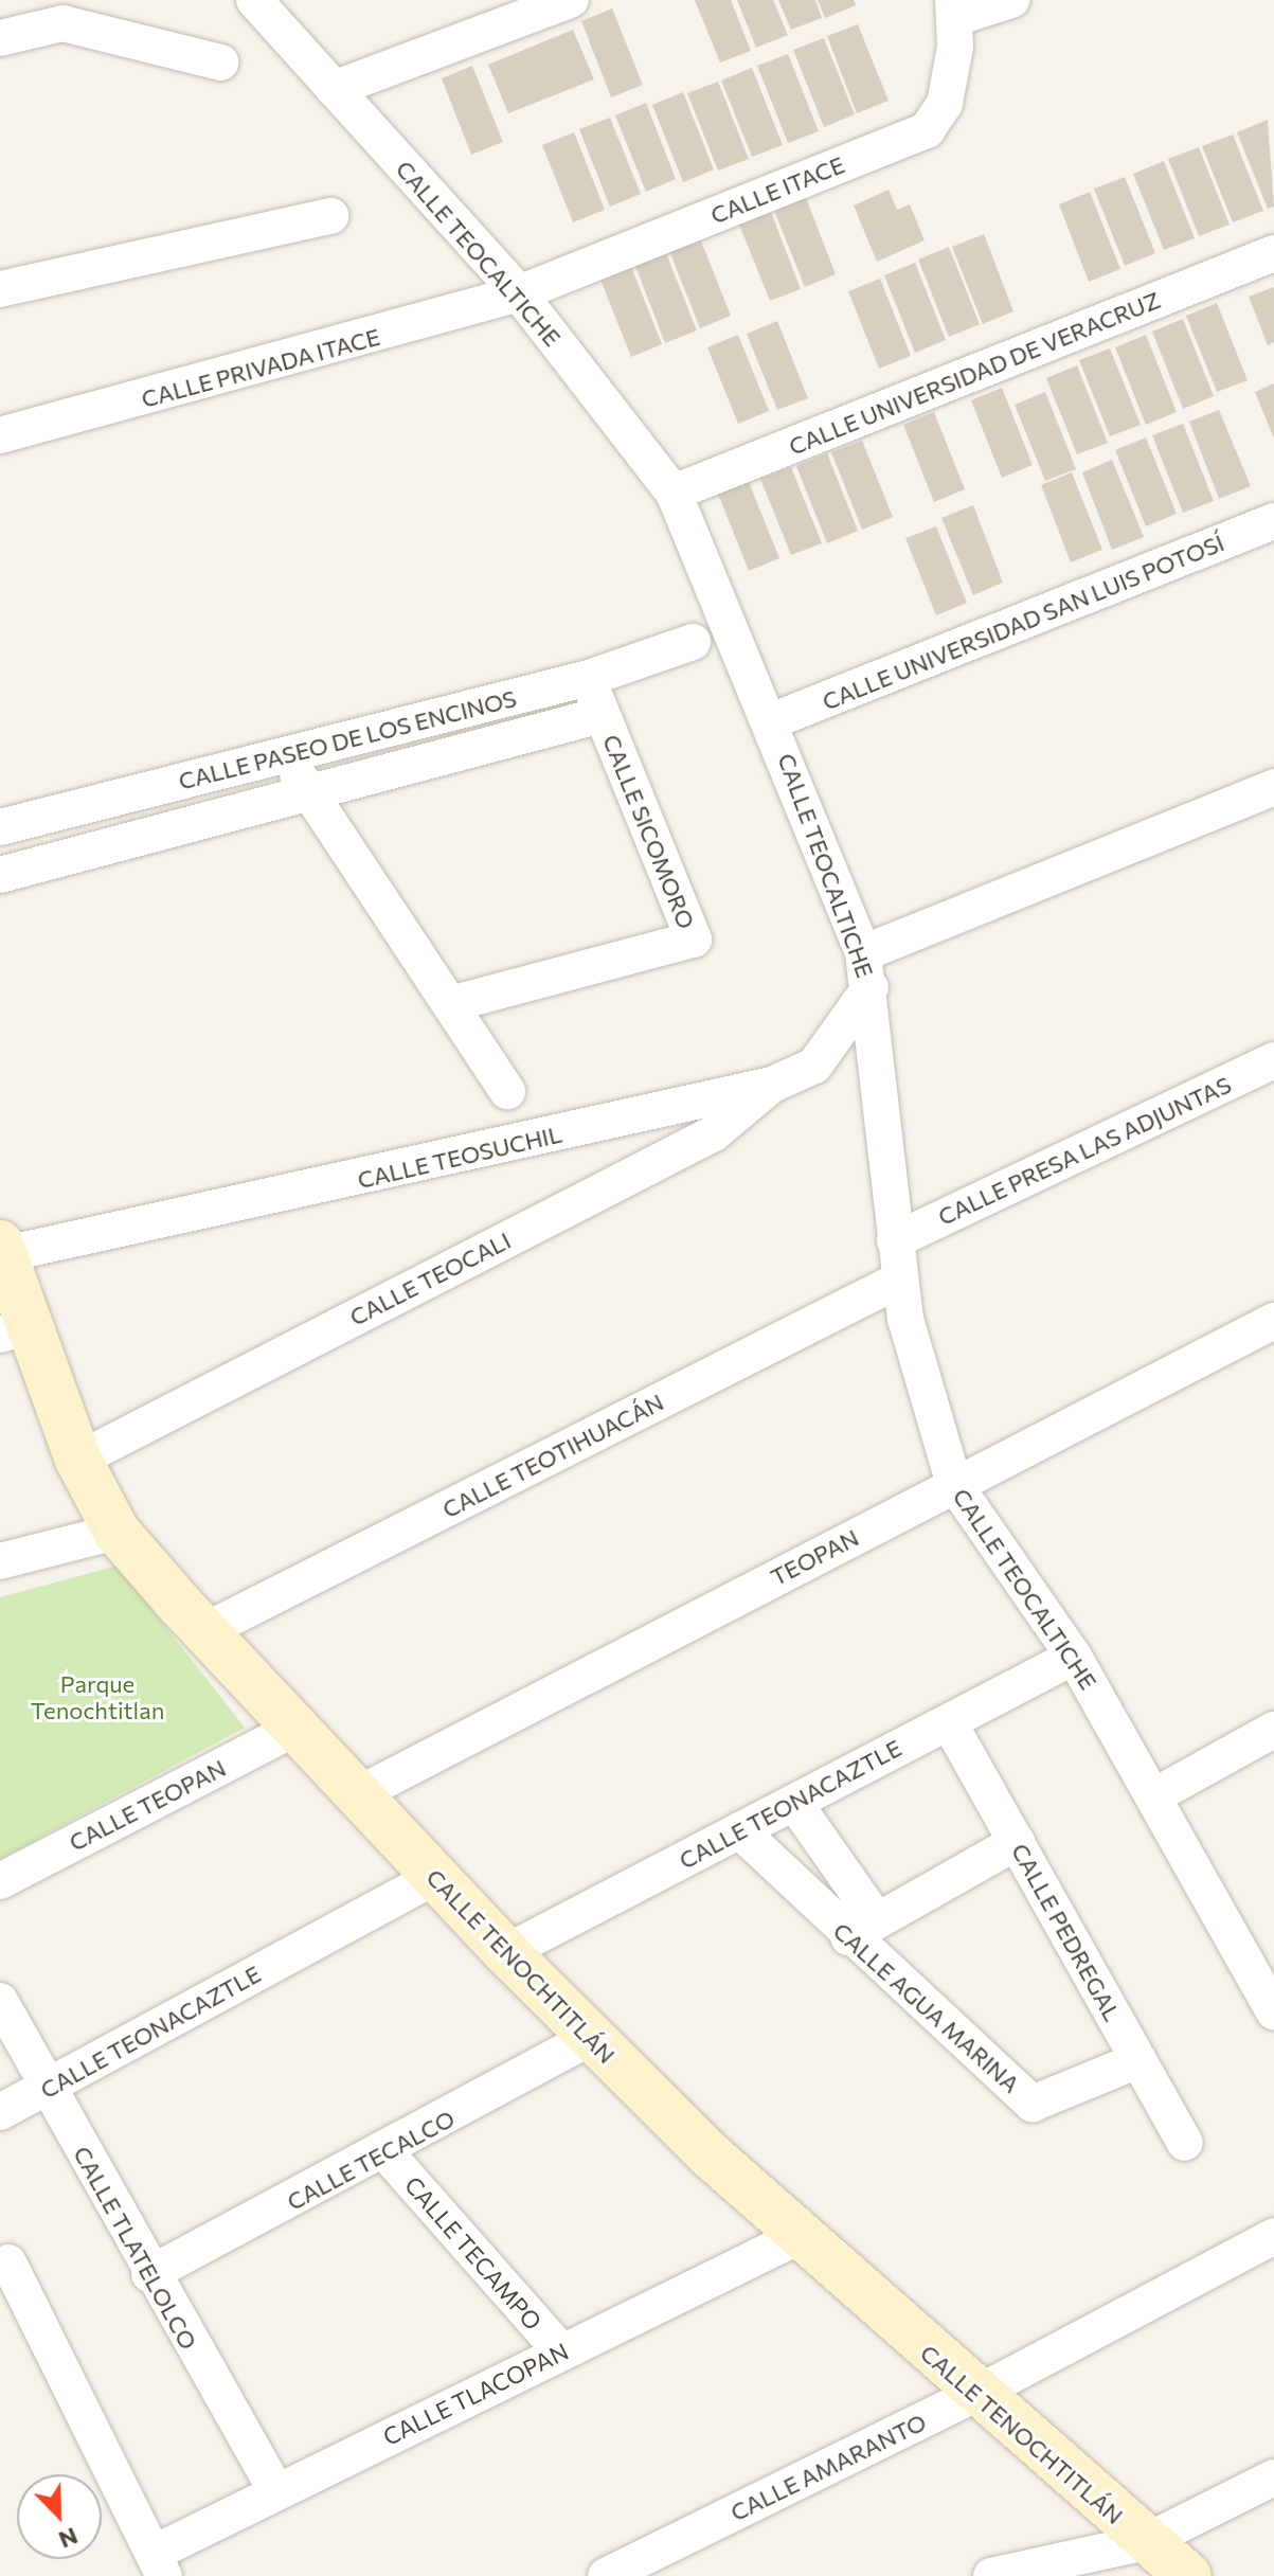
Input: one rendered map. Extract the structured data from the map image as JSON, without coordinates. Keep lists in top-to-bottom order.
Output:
{
  "streets": {
    "street": [
      "CALLE ITACE",
      "CALLE TEOCALTICHE",
      "CALLE PRIVADA ITACE",
      "CALLE UNIVERSIDAD DE VERACRUZ",
      "CALLE UNIVERSIDAD SAN LUIS POTOSÍ",
      "CALLE PASEO DE LOS ENCINOS",
      "CALLE SICOMORO",
      "CALLE PRESA LAS ADJUNTAS",
      "CALLE TEOSUCHIL",
      "CALLE TEOCALI",
      "CALLE TEOTIHUACÁN",
      "TEOPAN",
      "CALLE TEONACAZTLE",
      "CALLE TEOPAN",
      "CALLE PEDREGAL",
      "CALLE TENOCHTITLÁN",
      "CALLE AGUA MARINA",
      "CALLE TECALCO",
      "CALLE TLATELOLCO",
      "CALLE TECAMPO",
      "CALLE TLACOPAN",
      "CALLE AMARANTO"
    ]
  },
  "crossings": [
    ["CALLE ITACE", "CALLE TEOCALTICHE"],
    ["CALLE ITACE", "CALLE PRIVADA ITACE"],
    ["CALLE TEOCALTICHE", "CALLE PRIVADA ITACE"],
    ["CALLE TEOCALTICHE", "CALLE UNIVERSIDAD DE VERACRUZ"],
    ["CALLE TEOCALTICHE", "CALLE UNIVERSIDAD SAN LUIS POTOSÍ"],
    ["CALLE TEOCALTICHE", "CALLE PRESA LAS ADJUNTAS"],
    ["CALLE TEOCALTICHE", "CALLE TEOSUCHIL"],
    ["CALLE TEOCALTICHE", "CALLE TEOTIHUACÁN"],
    ["CALLE TEOCALTICHE", "TEOPAN"],
    ["CALLE TEOCALTICHE", "CALLE TEONACAZTLE"],
    ["CALLE PASEO DE LOS ENCINOS", "CALLE SICOMORO"],
    ["CALLE TEOSUCHIL", "CALLE TEOCALI"],
    ["CALLE TEOSUCHIL", "CALLE TENOCHTITLÁN"],
    ["CALLE TEOCALI", "CALLE TENOCHTITLÁN"],
    ["CALLE TEOTIHUACÁN", "CALLE TENOCHTITLÁN"],
    ["TEOPAN", "CALLE TENOCHTITLÁN"],
    ["CALLE TEONACAZTLE", "CALLE PEDREGAL"],
    ["CALLE TEONACAZTLE", "CALLE TENOCHTITLÁN"],
    ["CALLE TEONACAZTLE", "CALLE AGUA MARINA"],
    ["CALLE TEONACAZTLE", "CALLE TLATELOLCO"],
    ["CALLE TEOPAN", "CALLE TENOCHTITLÁN"],
    ["CALLE PEDREGAL", "CALLE AGUA MARINA"],
    ["CALLE TENOCHTITLÁN", "CALLE TECALCO"],
    ["CALLE TENOCHTITLÁN", "CALLE TLACOPAN"],
    ["CALLE TENOCHTITLÁN", "CALLE AMARANTO"],
    ["CALLE TECALCO", "CALLE TLATELOLCO"],
    ["CALLE TECALCO", "CALLE TECAMPO"],
    ["CALLE TLATELOLCO", "CALLE TLACOPAN"],
    ["CALLE TECAMPO", "CALLE TLACOPAN"]
  ],
  "parks": ["Parque Tenochtitlan"],
  "north": "bottom right"
}
